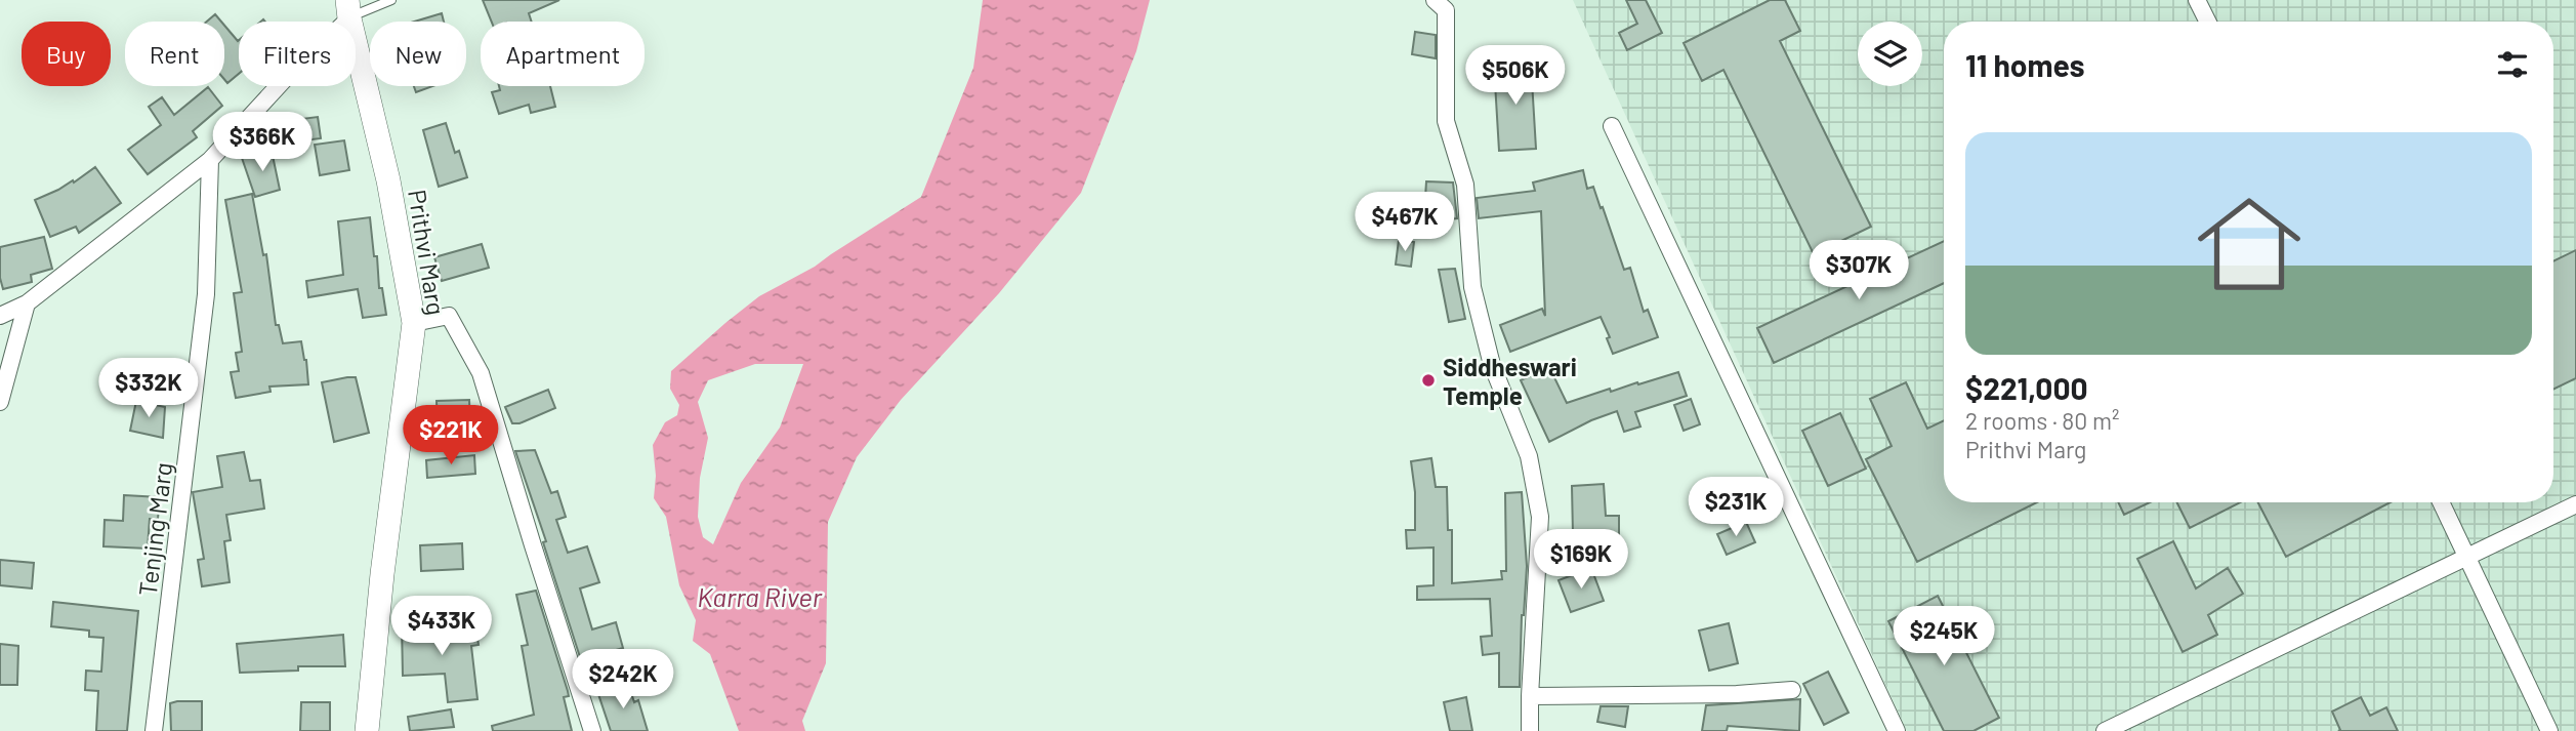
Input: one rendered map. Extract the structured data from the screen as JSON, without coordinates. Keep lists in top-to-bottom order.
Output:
{
  "streets": {
    "street": ["Prithvi Marg", "Tenjing Marg"]
  },
  "water": ["Karra River"],
  "places": ["Siddheswari Temple"],
  "page": {
    "chip": [
      "Buy",
      "Rent",
      "Filters",
      "New",
      "Apartment"
    ],
    "heading": "11 homes",
    "price": [
      "$506K",
      "$366K",
      "$467K",
      "$307K",
      "$332K",
      "$221K",
      "$231K",
      "$169K",
      "$433K",
      "$245K",
      "$242K"
    ],
    "list": [
      {
        "name": "$221,000",
        "note": "2 rooms · 80 m² · Prithvi Marg"
      }
    ]
  }
}
